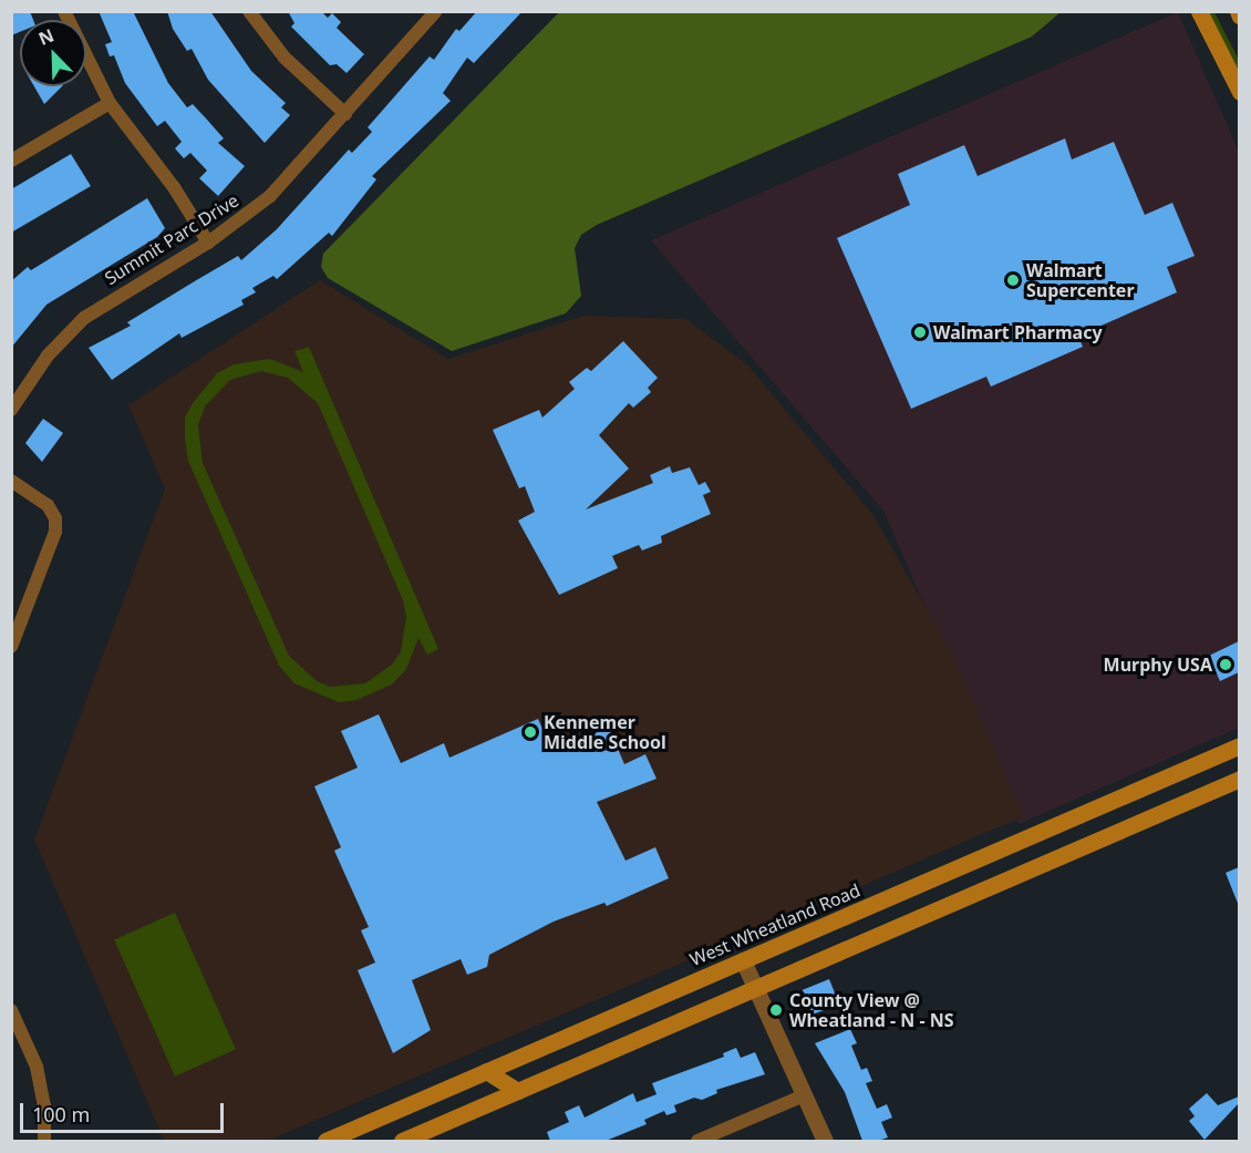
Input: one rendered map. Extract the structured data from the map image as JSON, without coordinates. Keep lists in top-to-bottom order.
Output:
{
  "streets": {
    "main road": ["West Wheatland Road"],
    "street": ["Summit Parc Drive"]
  },
  "places": [
    "Walmart Supercenter",
    "Walmart Pharmacy",
    "Murphy USA",
    "Kennemer Middle School",
    "County View @ Wheatland - N - NS"
  ],
  "scale_bar": "100 m",
  "north": "top left"
}
